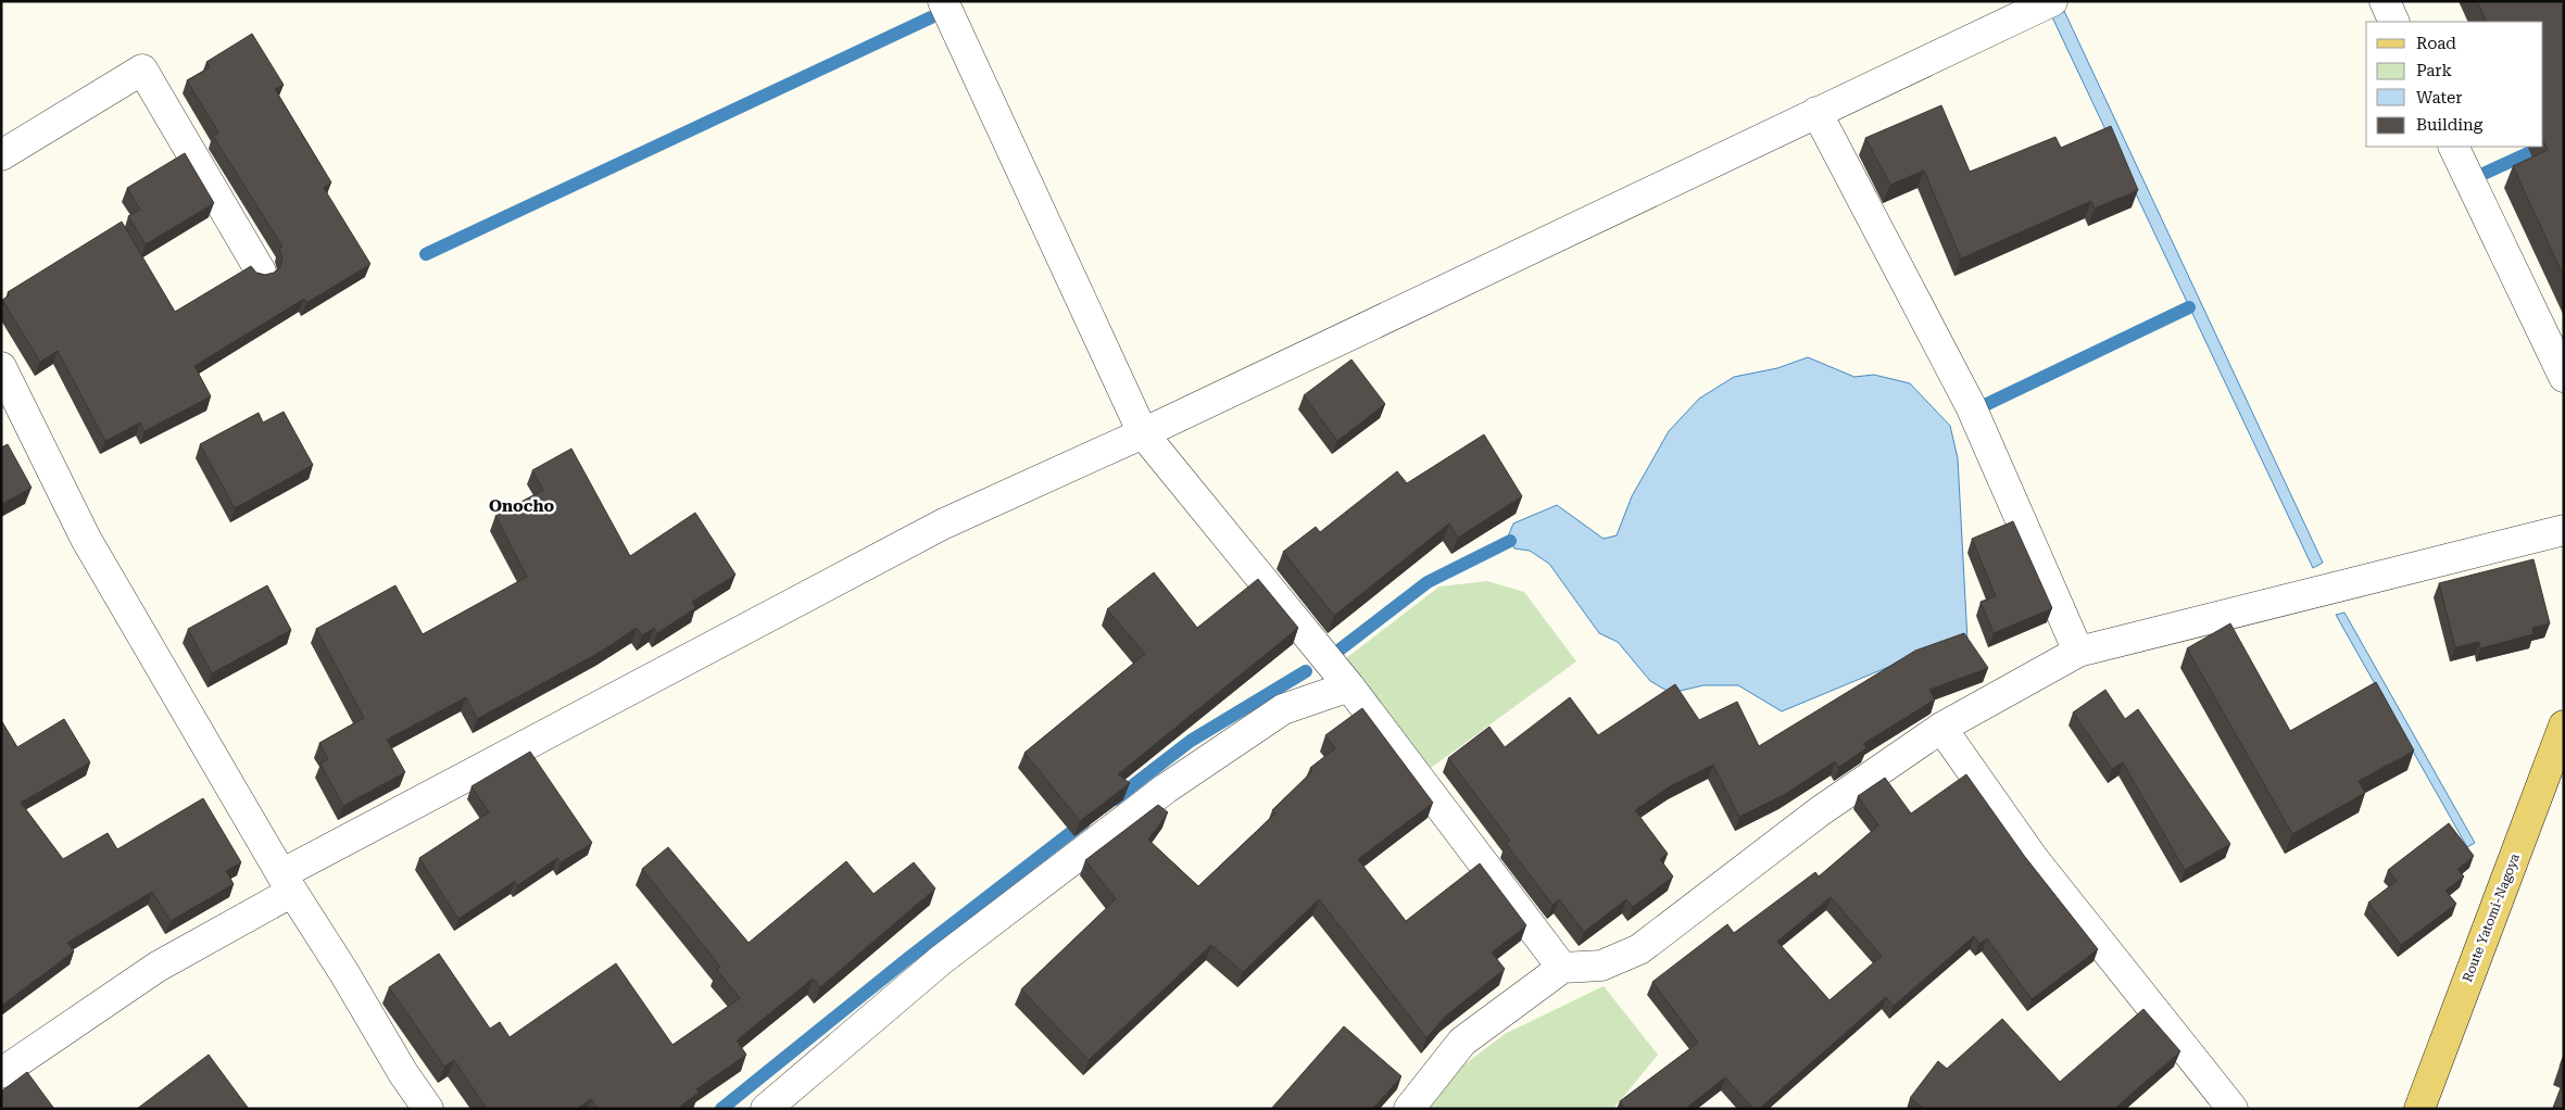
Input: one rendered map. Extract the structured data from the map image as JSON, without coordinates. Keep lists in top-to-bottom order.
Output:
{
  "streets": {
    "main road": ["Route Yatomi-Nagoya"]
  },
  "districts": ["Onocho"],
  "legend": [
    "Road",
    "Park",
    "Water",
    "Building"
  ]
}
